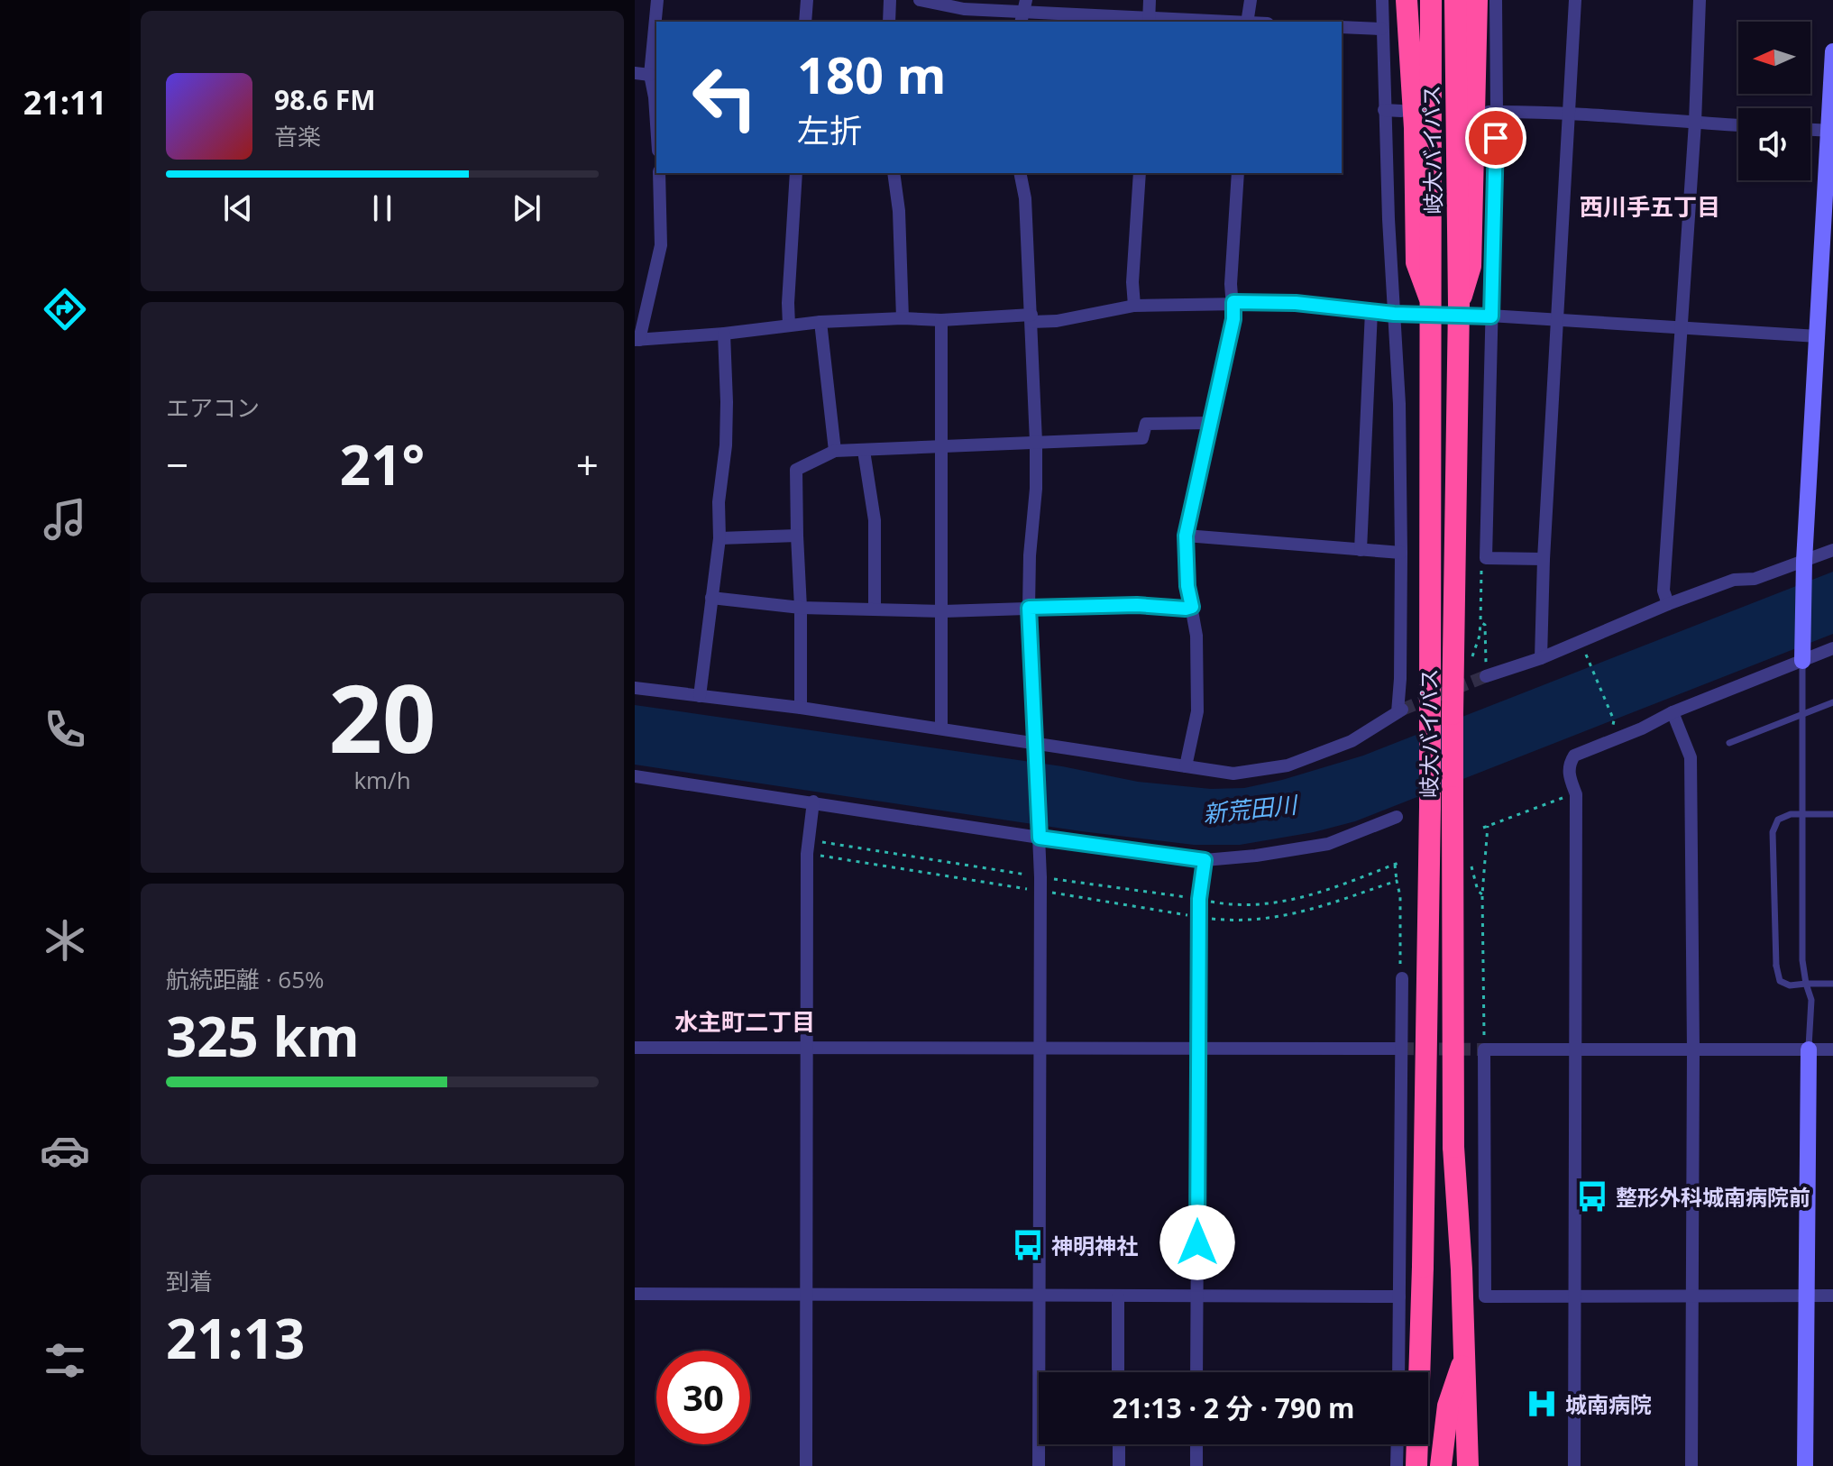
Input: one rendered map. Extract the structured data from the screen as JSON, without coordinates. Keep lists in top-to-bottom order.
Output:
{
  "streets": {
    "highway": ["岐大バイパス"]
  },
  "districts": ["西川手五丁目", "水主町二丁目"],
  "water": ["新荒田川"],
  "places": {
    "bus stop": ["整形外科城南病院前", "神明神社"],
    "hospital": ["城南病院"]
  },
  "north": "left",
  "page": {
    "tabs": "21:11",
    "turn": ["180 m", "左折"],
    "song": ["98.6 FM", "音楽"],
    "tile": [
      "エアコン",
      ["20", "km/h"],
      ["航続距離 · 65%", "325 km"],
      ["到着", "21:13"]
    ],
    "heat": ["−", "21°", "+"],
    "limit": "30",
    "trip": "21:13 · 2 分 · 790 m"
  }
}
